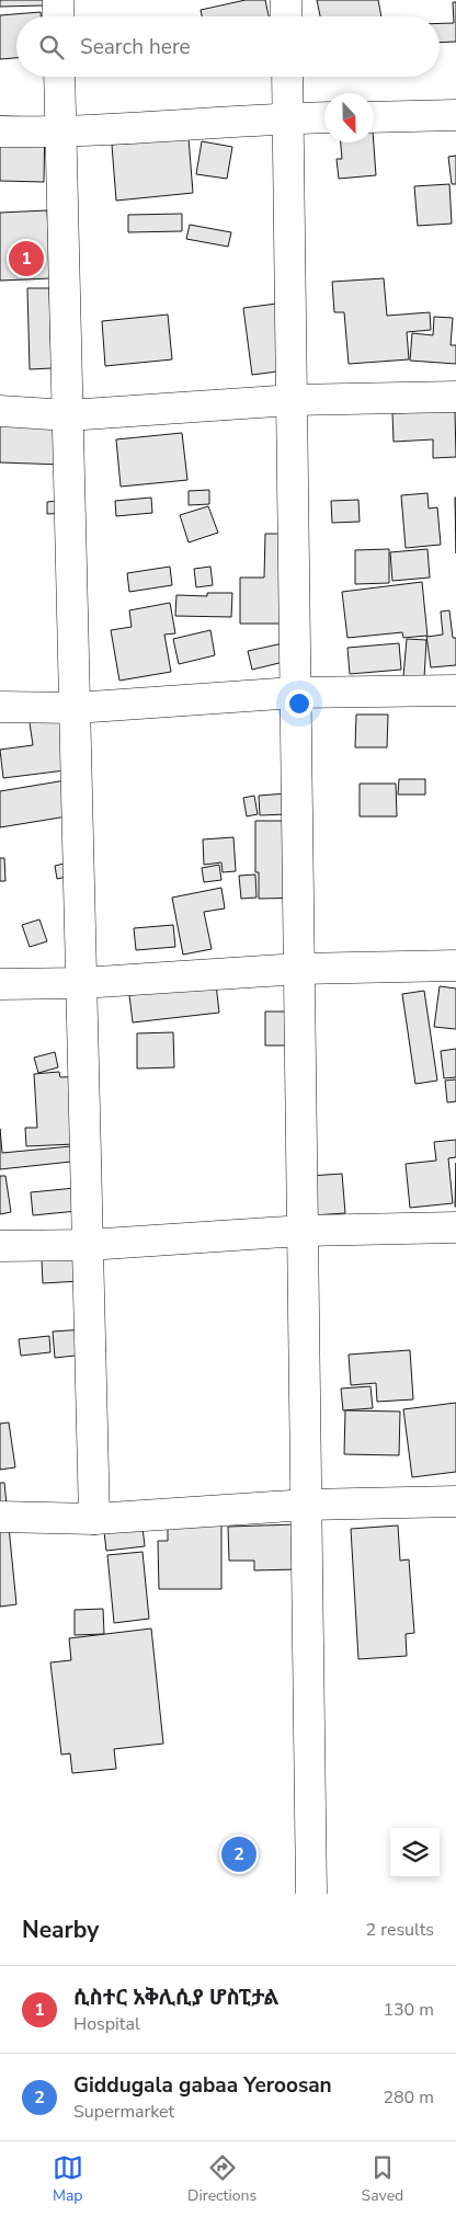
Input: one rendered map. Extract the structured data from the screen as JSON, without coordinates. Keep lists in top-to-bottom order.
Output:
{
  "north": "bottom",
  "page": {
    "search": "Search here",
    "pins": ["1", "2"],
    "heading": ["Nearby", "2 results"],
    "list": [
      {
        "mark": "1",
        "name": "ሲስተር አቅሊሲያ ሆስፒታል",
        "note": "Hospital",
        "value": "130 m"
      },
      {
        "mark": "2",
        "name": "Giddugala gabaa Yeroosan",
        "note": "Supermarket",
        "value": "280 m"
      }
    ],
    "nav": ["Map", "Directions", "Saved"]
  }
}
